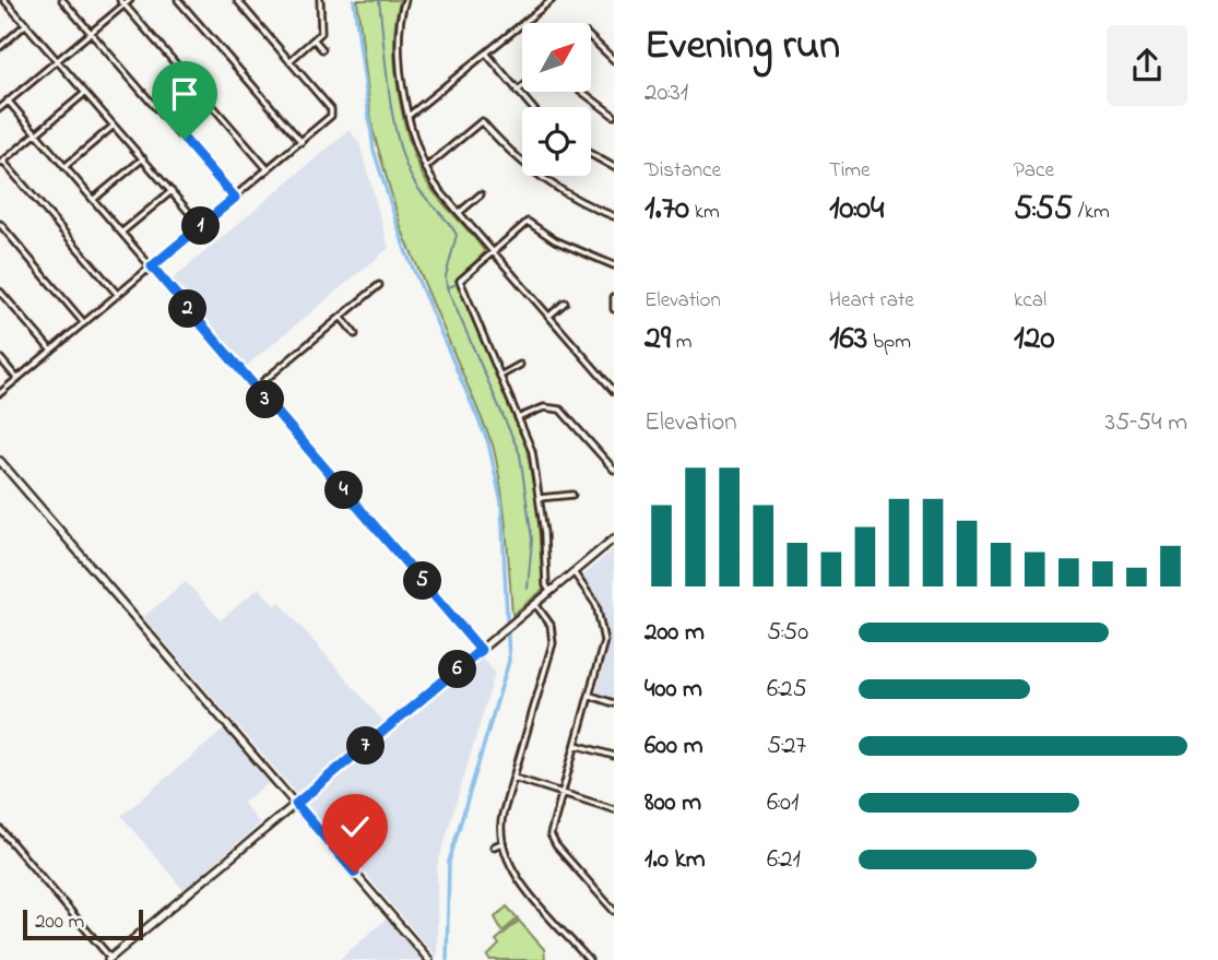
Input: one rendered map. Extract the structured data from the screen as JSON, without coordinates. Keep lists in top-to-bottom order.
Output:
{
  "scale_bar": "200 m",
  "north": "top right",
  "page": {
    "heading": ["Evening run", "20:31"],
    "stats": [
      ["Distance", "1.70 km"],
      ["Time", "10:04"],
      ["Pace", "5:55 /km"],
      ["Elevation", "29 m"],
      ["Heart rate", "163 bpm"],
      ["kcal", "120"]
    ],
    "pins": [
      "1",
      "2",
      "3",
      "4",
      "5",
      "6",
      "7"
    ],
    "chart": ["Elevation", "35–54 m"],
    "list": [
      {
        "name": "200 m",
        "note": "5:50"
      },
      {
        "name": "400 m",
        "note": "6:25"
      },
      {
        "name": "600 m",
        "note": "5:27"
      },
      {
        "name": "800 m",
        "note": "6:01"
      },
      {
        "name": "1.0 km",
        "note": "6:21"
      }
    ],
    "scale": "200 m"
  }
}
